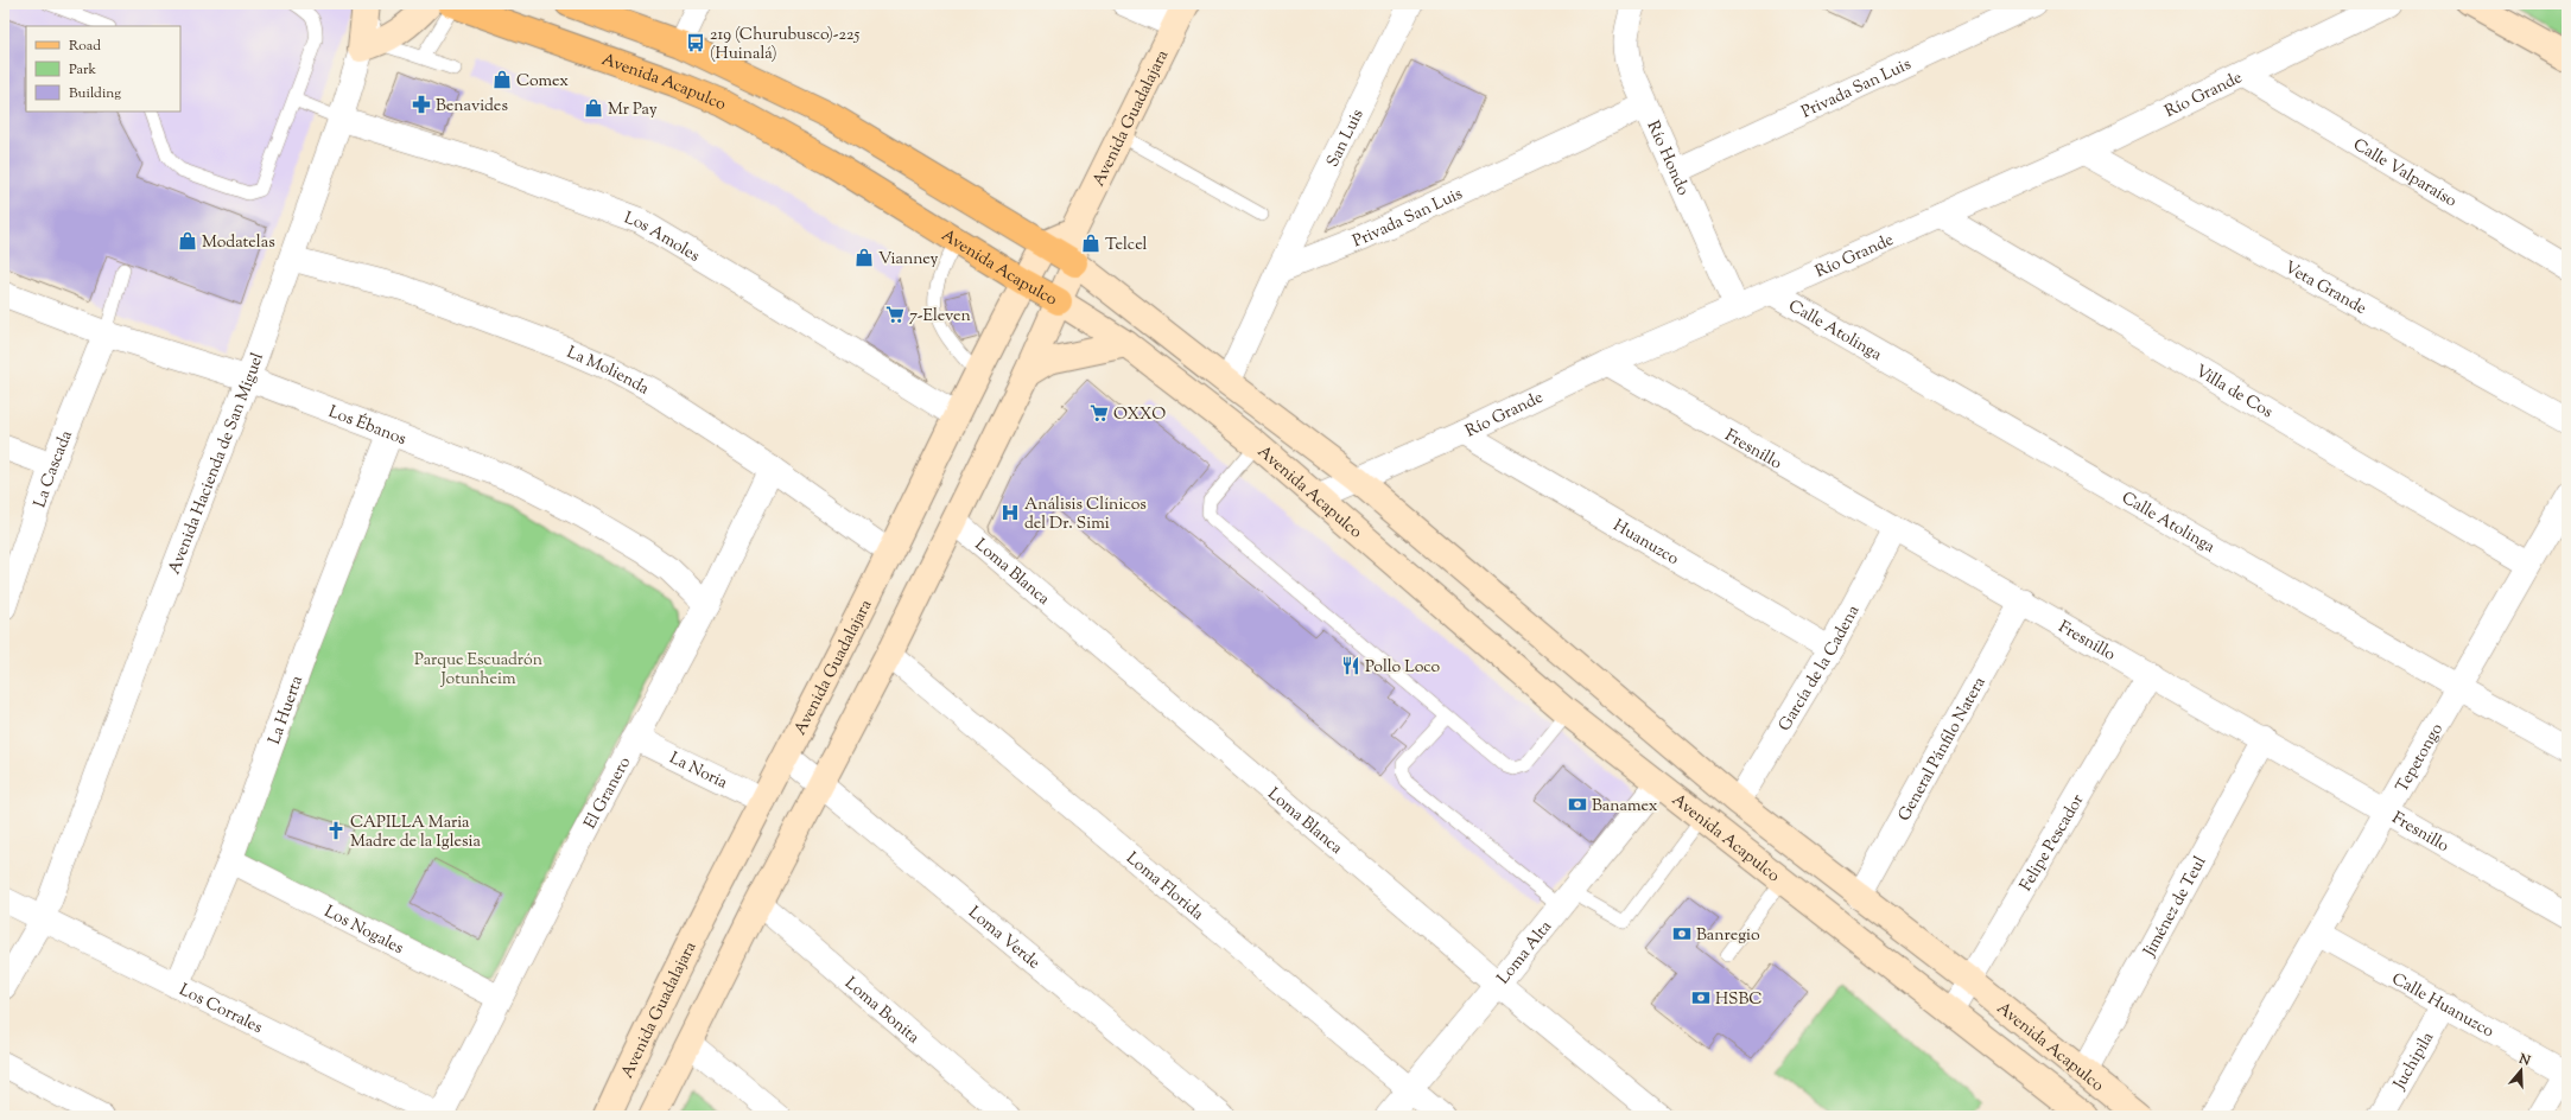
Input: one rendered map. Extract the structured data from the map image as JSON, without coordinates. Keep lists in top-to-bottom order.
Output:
{
  "streets": {
    "main road": ["Avenida Acapulco", "Avenida Guadalajara"],
    "street": [
      "Privada San Luis",
      "Río Grande",
      "San Luis",
      "Río Hondo",
      "Calle Valparaíso",
      "Los Amoles",
      "Veta Grande",
      "Calle Atolinga",
      "La Molienda",
      "Villa de Cos",
      "Los Ébanos",
      "Fresnillo",
      "Avenida Hacienda de San Miguel",
      "La Cascada",
      "Huanuzco",
      "Loma Blanca",
      "García de la Cadena",
      "La Huerta",
      "General Pánfilo Natera",
      "Tepetongo",
      "La Noria",
      "El Granero",
      "Felipe Pescador",
      "Loma Florida",
      "Jiménez de Teul",
      "Los Nogales",
      "Loma Verde",
      "Loma Alta",
      "Calle Huanuzco",
      "Los Corrales",
      "Loma Bonita",
      "Juchipila"
    ]
  },
  "crossings": [
    ["Avenida Acapulco", "Río Grande"],
    ["Avenida Acapulco", "Avenida Guadalajara"],
    ["Avenida Acapulco", "García de la Cadena"],
    ["Avenida Acapulco", "General Pánfilo Natera"],
    ["Avenida Acapulco", "Felipe Pescador"],
    ["Avenida Acapulco", "Jiménez de Teul"],
    ["Avenida Acapulco", "Loma Alta"],
    ["Privada San Luis", "San Luis"],
    ["Privada San Luis", "Río Hondo"],
    ["Río Grande", "Río Hondo"],
    ["Río Grande", "Calle Valparaíso"],
    ["Río Grande", "Veta Grande"],
    ["Río Grande", "Calle Atolinga"],
    ["Río Grande", "Villa de Cos"],
    ["Río Grande", "Fresnillo"],
    ["Río Grande", "Huanuzco"],
    ["Avenida Guadalajara", "Los Amoles"],
    ["Avenida Guadalajara", "La Molienda"],
    ["Avenida Guadalajara", "La Noria"],
    ["Avenida Guadalajara", "Loma Verde"],
    ["Los Amoles", "Avenida Hacienda de San Miguel"],
    ["Calle Atolinga", "Tepetongo"],
    ["La Molienda", "Avenida Hacienda de San Miguel"],
    ["La Molienda", "El Granero"],
    ["Villa de Cos", "Tepetongo"],
    ["Los Ébanos", "Avenida Hacienda de San Miguel"],
    ["Los Ébanos", "La Cascada"],
    ["Los Ébanos", "La Huerta"],
    ["Los Ébanos", "El Granero"],
    ["Fresnillo", "García de la Cadena"],
    ["Fresnillo", "General Pánfilo Natera"],
    ["Fresnillo", "Tepetongo"],
    ["Fresnillo", "Felipe Pescador"],
    ["Fresnillo", "Jiménez de Teul"],
    ["Avenida Hacienda de San Miguel", "Los Corrales"],
    ["Huanuzco", "García de la Cadena"],
    ["Loma Blanca", "Loma Alta"],
    ["La Huerta", "Los Nogales"],
    ["La Huerta", "Los Corrales"],
    ["Tepetongo", "Calle Huanuzco"],
    ["La Noria", "El Granero"],
    ["El Granero", "Los Nogales"],
    ["El Granero", "Los Corrales"],
    ["Loma Florida", "Loma Alta"],
    ["Calle Huanuzco", "Juchipila"]
  ],
  "parks": ["Parque Escuadrón Jotunheim"],
  "places": {
    "bus stop": ["219 (Churubusco)-225 (Huinalá)"],
    "shop": [
      "Comex",
      "Mr Pay",
      "Modatelas",
      "Telcel",
      "Vianney"
    ],
    "pharmacy": ["Benavides"],
    "supermarket": ["7-Eleven", "OXXO"],
    "hospital": ["Análisis Clínicos del Dr. Simi"],
    "restaurant": ["Pollo Loco"],
    "bank": ["Banamex", "Banregio", "HSBC"],
    "church": ["CAPILLA Maria Madre de la Iglesia"]
  },
  "legend": ["Road", "Park", "Building"],
  "north": "top"
}
